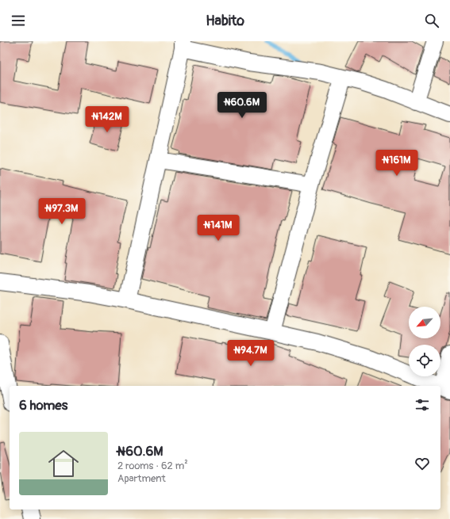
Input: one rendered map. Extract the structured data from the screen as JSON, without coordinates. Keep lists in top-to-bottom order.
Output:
{
  "north": "bottom left",
  "page": {
    "header": "Habito",
    "price": [
      "₦60.6M",
      "₦142M",
      "₦161M",
      "₦97.3M",
      "₦141M",
      "₦94.7M"
    ],
    "heading": "6 homes",
    "list": [
      {
        "name": "₦60.6M",
        "note": "2 rooms · 62 m² · Apartment"
      }
    ]
  }
}
